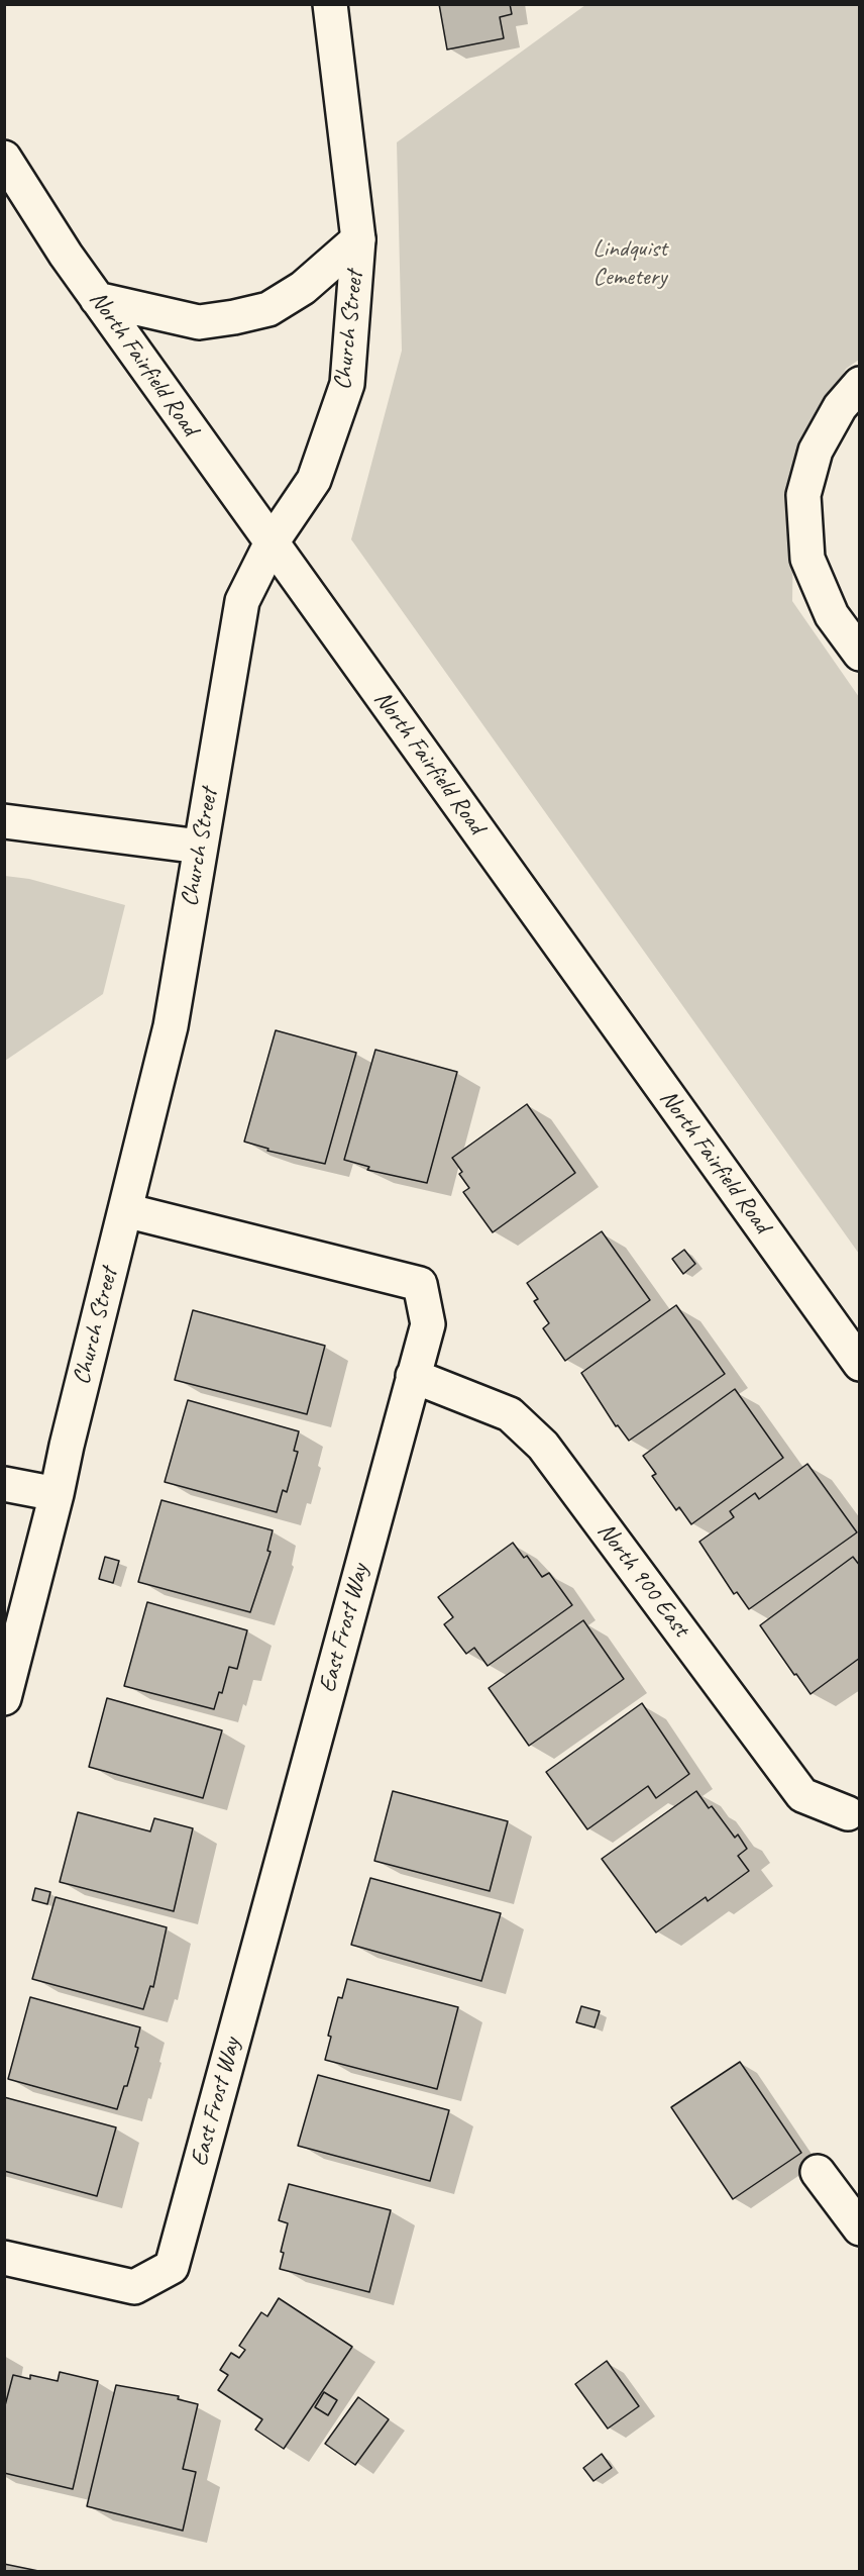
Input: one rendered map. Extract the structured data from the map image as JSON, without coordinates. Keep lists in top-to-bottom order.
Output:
{
  "streets": {
    "street": [
      "Church Street",
      "North Fairfield Road",
      "North 900 East",
      "East Frost Way"
    ]
  },
  "crossings": [
    ["Church Street", "North Fairfield Road"],
    ["Church Street", "East Frost Way"],
    ["North 900 East", "East Frost Way"]
  ],
  "parks": ["Lindquist Cemetery"]
}
